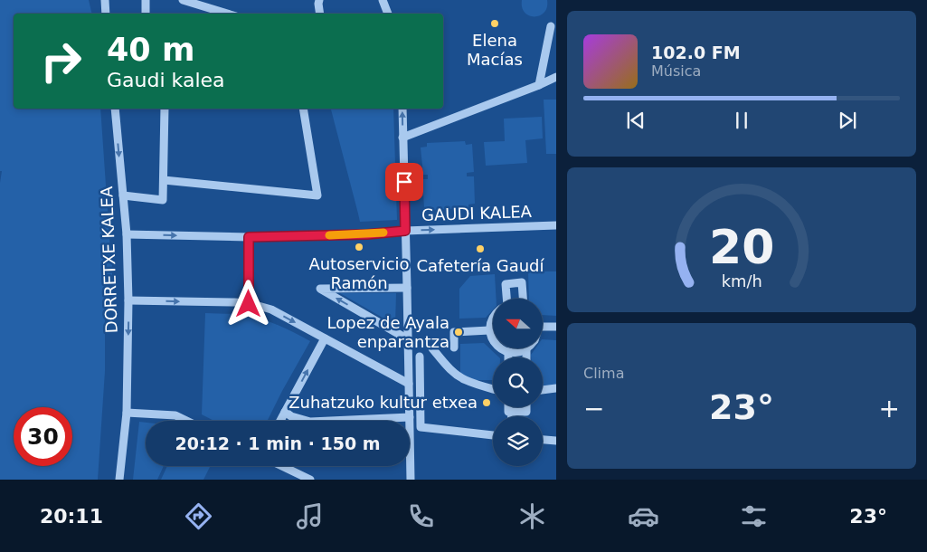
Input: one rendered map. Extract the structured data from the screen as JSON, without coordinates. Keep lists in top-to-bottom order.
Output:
{
  "streets": {
    "street": ["GAUDI KALEA", "DORRETXE KALEA"]
  },
  "crossings": [
    ["GAUDI KALEA", "DORRETXE KALEA"]
  ],
  "places": [
    "Elena Macías",
    "Autoservicio Ramón",
    "Cafetería Gaudí",
    "Lopez de Ayala enparantza",
    "Zuhatzuko kultur etxea"
  ],
  "north": "left",
  "page": {
    "turn": ["40 m", "Gaudi kalea"],
    "song": ["102.0 FM", "Música"],
    "tile": "Clima",
    "heat": ["−", "23°", "+"],
    "limit": "30",
    "trip": "20:12 · 1 min · 150 m",
    "tabs": ["20:11", "23°"],
    "gauge": ["20", "km/h"]
  }
}
